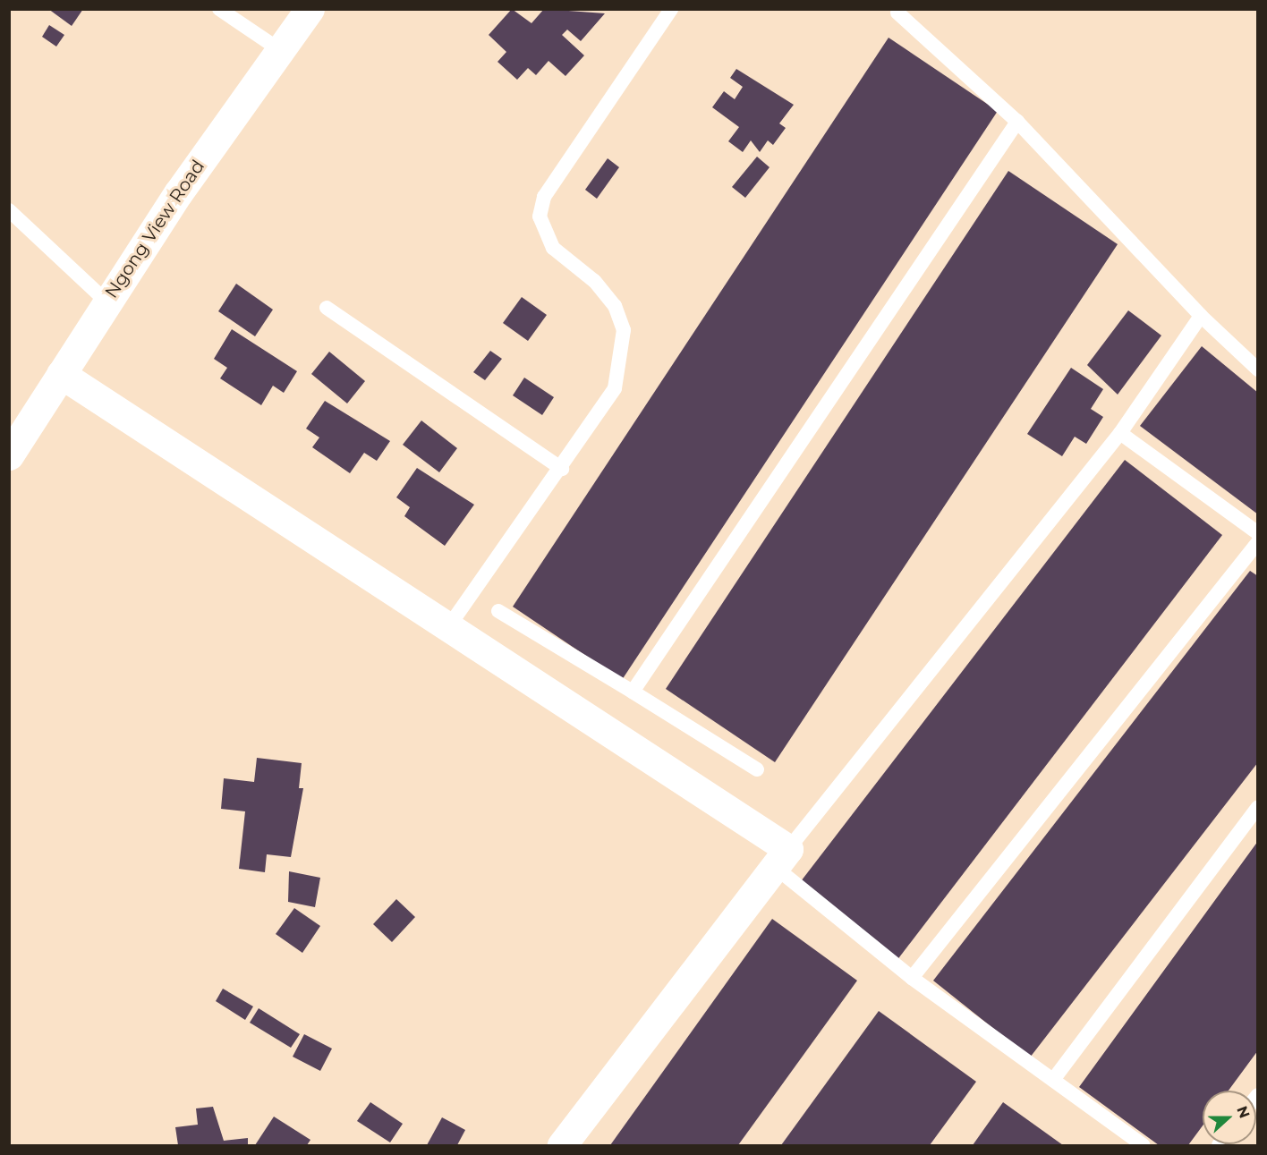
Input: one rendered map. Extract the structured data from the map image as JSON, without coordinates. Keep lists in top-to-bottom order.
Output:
{
  "streets": {
    "street": ["Ngong View Road"]
  },
  "north": "right"
}
